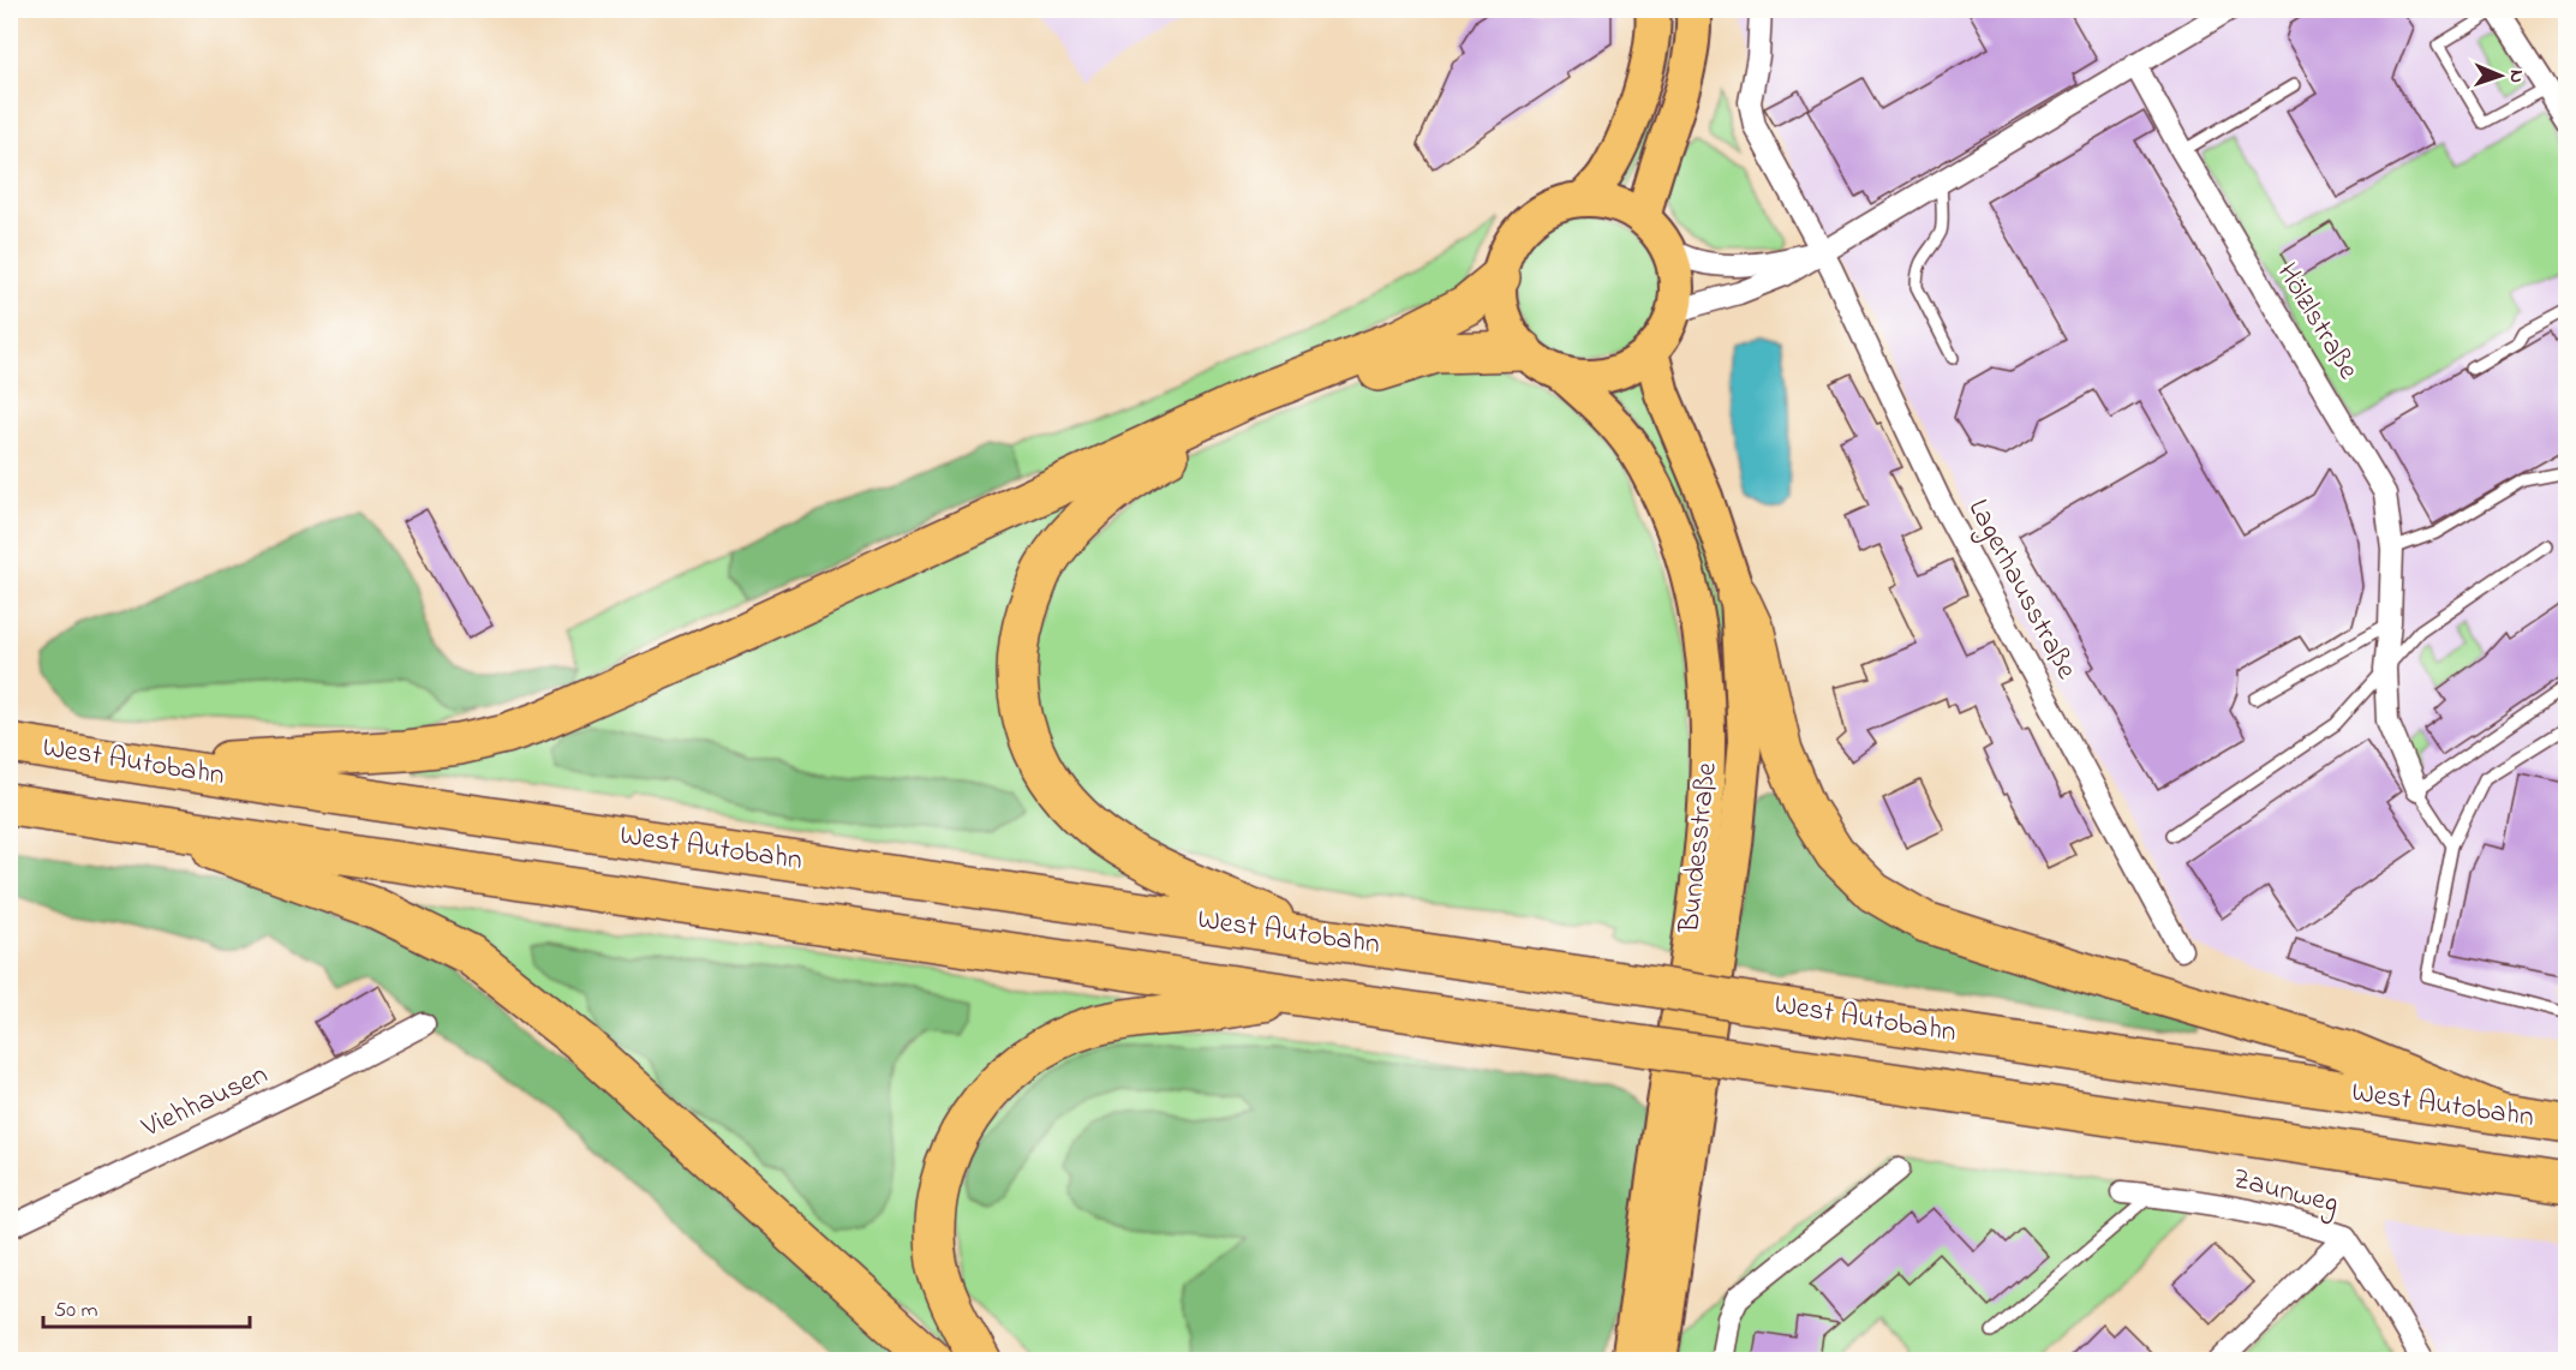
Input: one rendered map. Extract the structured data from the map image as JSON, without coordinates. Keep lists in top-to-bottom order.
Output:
{
  "streets": {
    "highway": ["West Autobahn"],
    "main road": ["Bundesstraße"],
    "street": [
      "Hölzlstraße",
      "Lagerhausstraße",
      "Viehhausen",
      "Zaunweg"
    ]
  },
  "scale_bar": "50 m",
  "north": "right"
}
